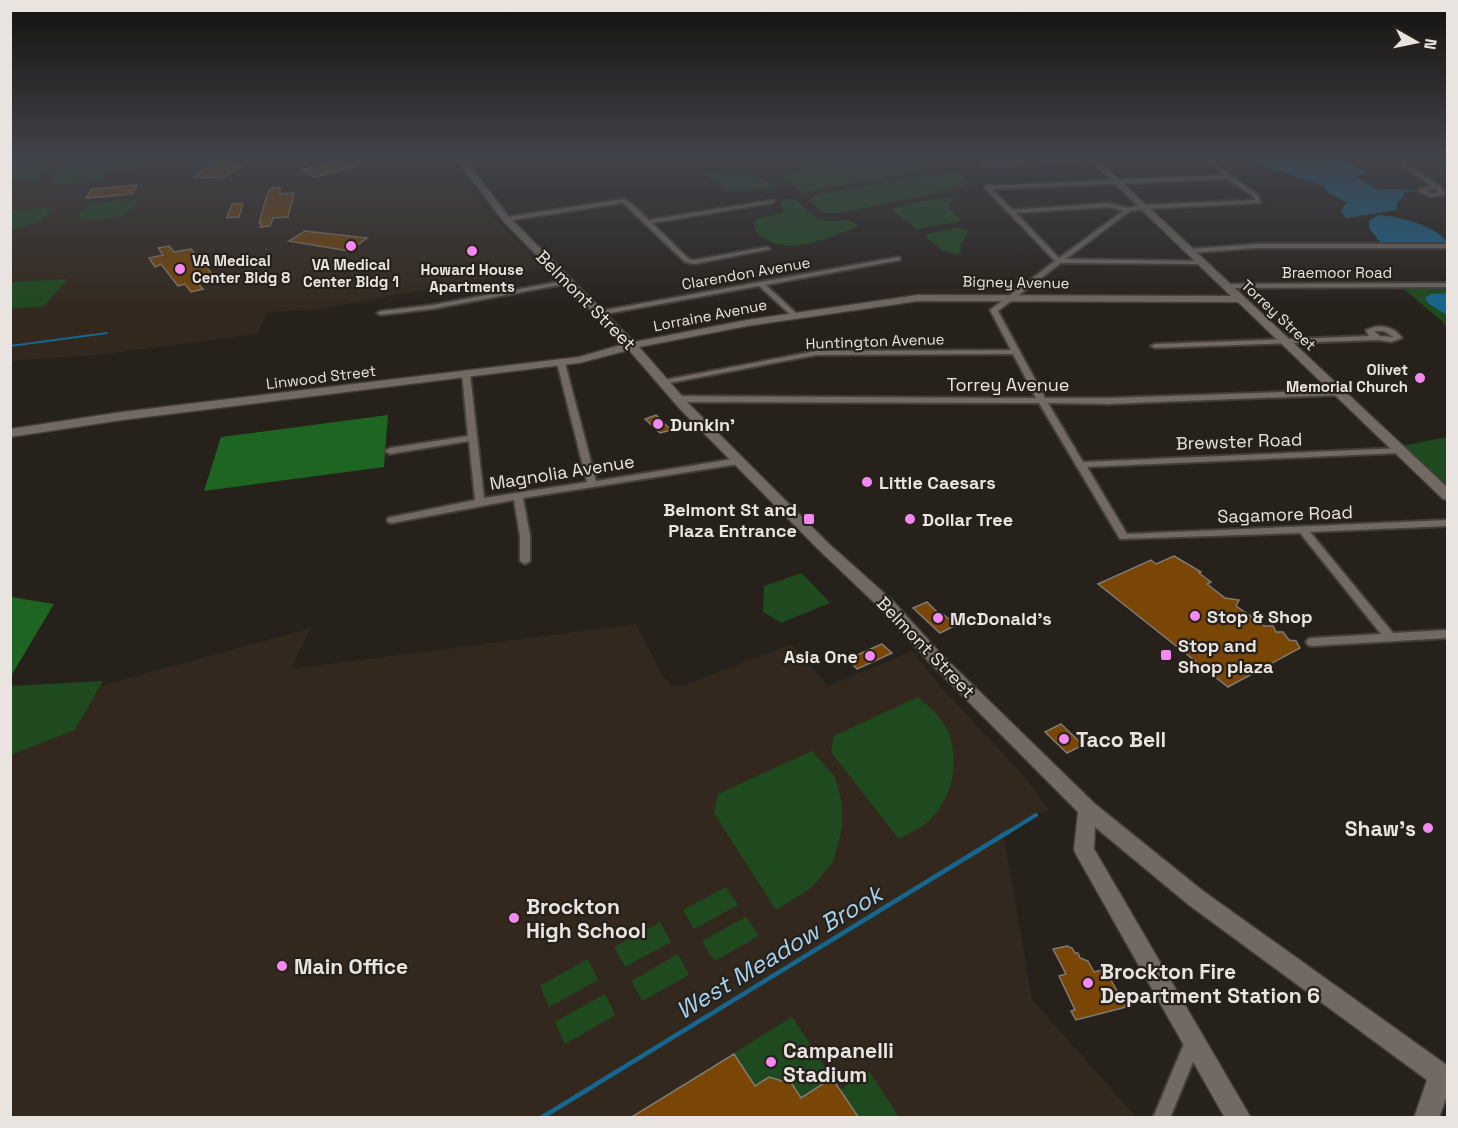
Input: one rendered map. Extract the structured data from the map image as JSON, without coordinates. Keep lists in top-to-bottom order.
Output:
{
  "streets": {
    "main road": [
      "Bigney Avenue",
      "Belmont Street",
      "Lorraine Avenue",
      "Torrey Street",
      "Linwood Street"
    ],
    "street": [
      "Braemoor Road",
      "Clarendon Avenue",
      "Huntington Avenue",
      "Torrey Avenue",
      "Brewster Road",
      "Magnolia Avenue",
      "Sagamore Road"
    ]
  },
  "crossings": [
    ["Braemoor Road", "Torrey Street"],
    ["Clarendon Avenue", "Belmont Street"],
    ["Bigney Avenue", "Lorraine Avenue"],
    ["Bigney Avenue", "Torrey Street"],
    ["Belmont Street", "Lorraine Avenue"],
    ["Belmont Street", "Huntington Avenue"],
    ["Belmont Street", "Linwood Street"],
    ["Belmont Street", "Torrey Avenue"],
    ["Belmont Street", "Magnolia Avenue"],
    ["Lorraine Avenue", "Linwood Street"],
    ["Torrey Street", "Torrey Avenue"],
    ["Torrey Street", "Brewster Road"],
    ["Brewster Road", "Sagamore Road"]
  ],
  "water": ["West Meadow Brook"],
  "places": {
    "other": [
      "VA Medical Center Bldg 1",
      "Howard House Apartments",
      "VA Medical Center Bldg 8",
      "Olivet Memorial Church",
      "Dunkin'",
      "Little Caesars",
      "Dollar Tree",
      "Stop & Shop",
      "McDonald's",
      "Asia One",
      "Taco Bell",
      "Shaw's",
      "Brockton High School",
      "Main Office",
      "Brockton Fire Department Station 6",
      "Campanelli Stadium"
    ],
    "transit": ["Belmont St and Plaza Entrance", "Stop and Shop plaza"]
  },
  "north": "right"
}
